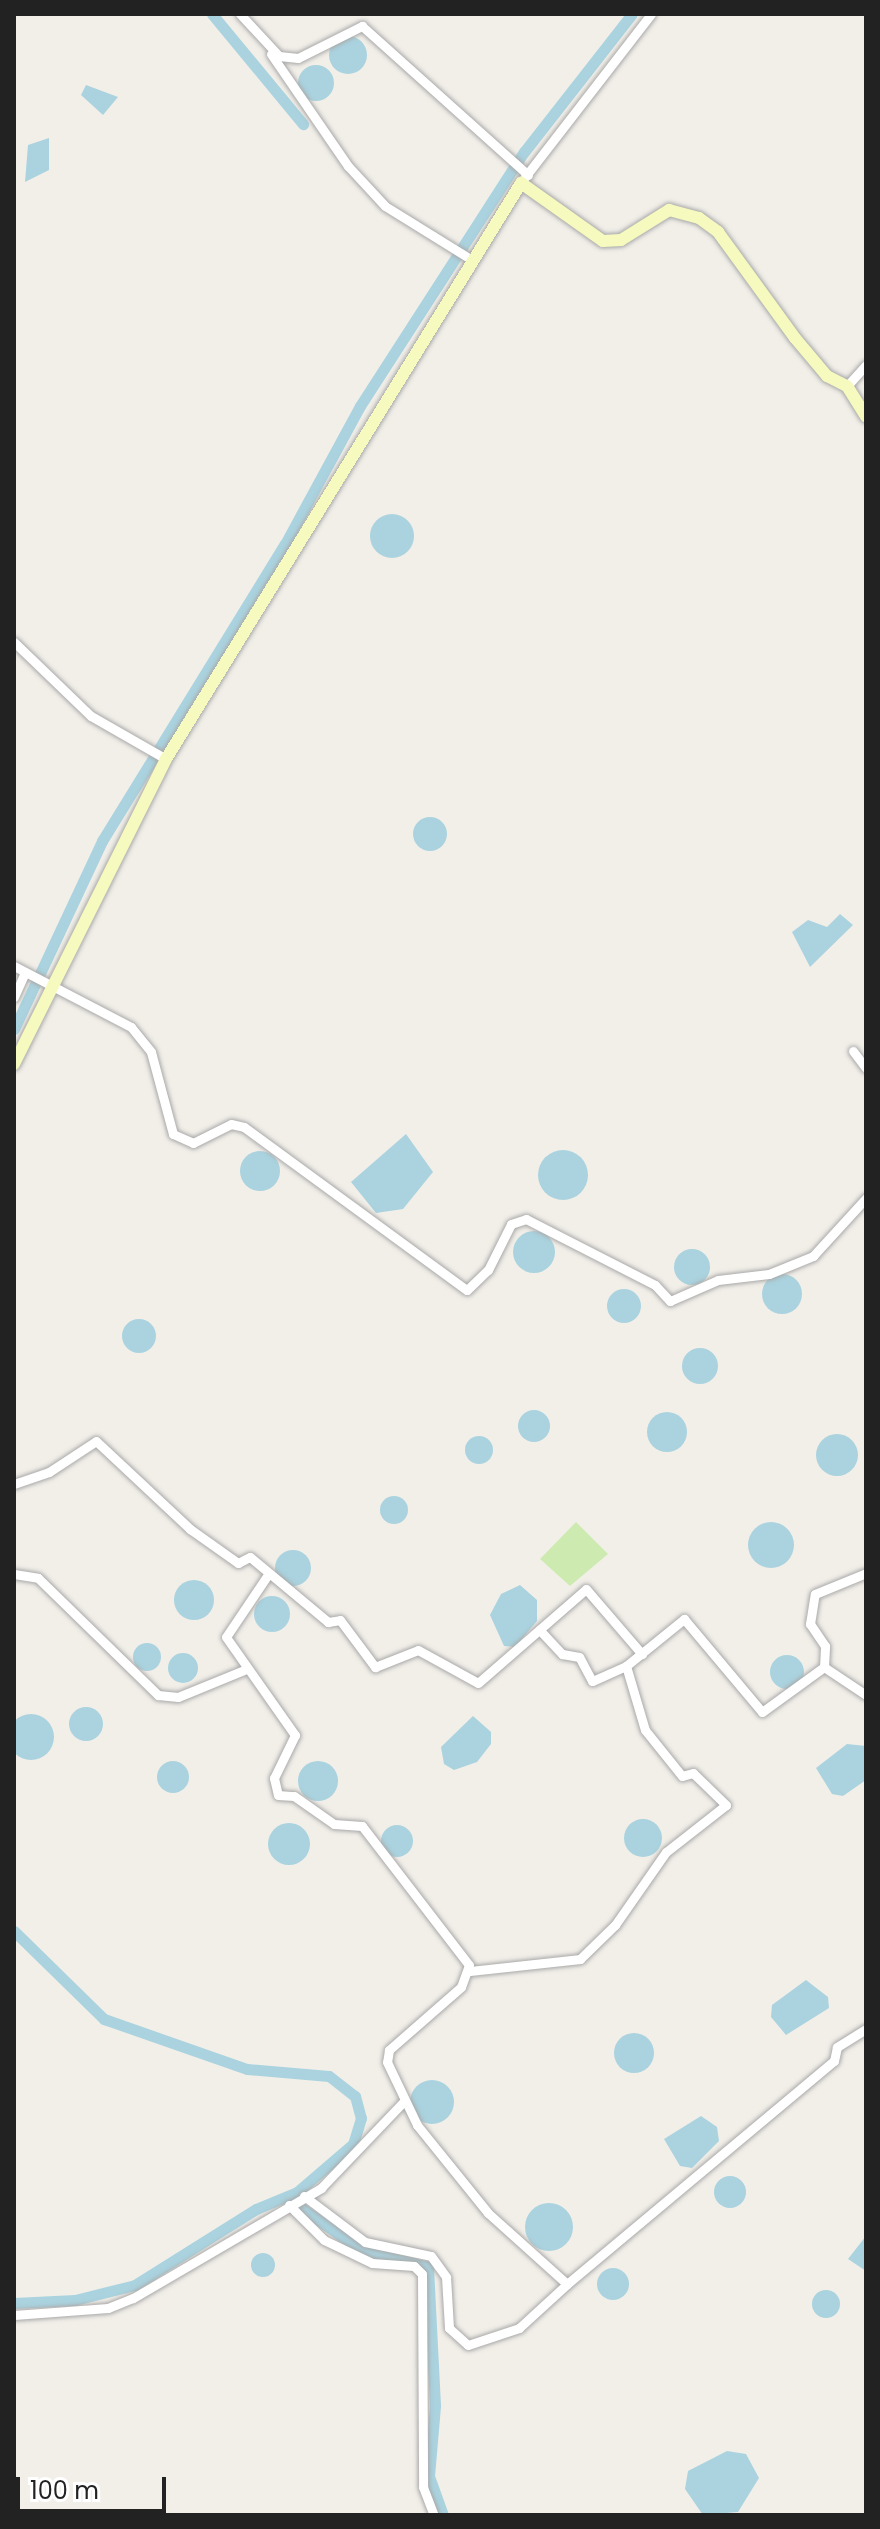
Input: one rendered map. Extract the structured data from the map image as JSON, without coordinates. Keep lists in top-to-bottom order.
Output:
{
  "scale_bar": "100 m"
}
